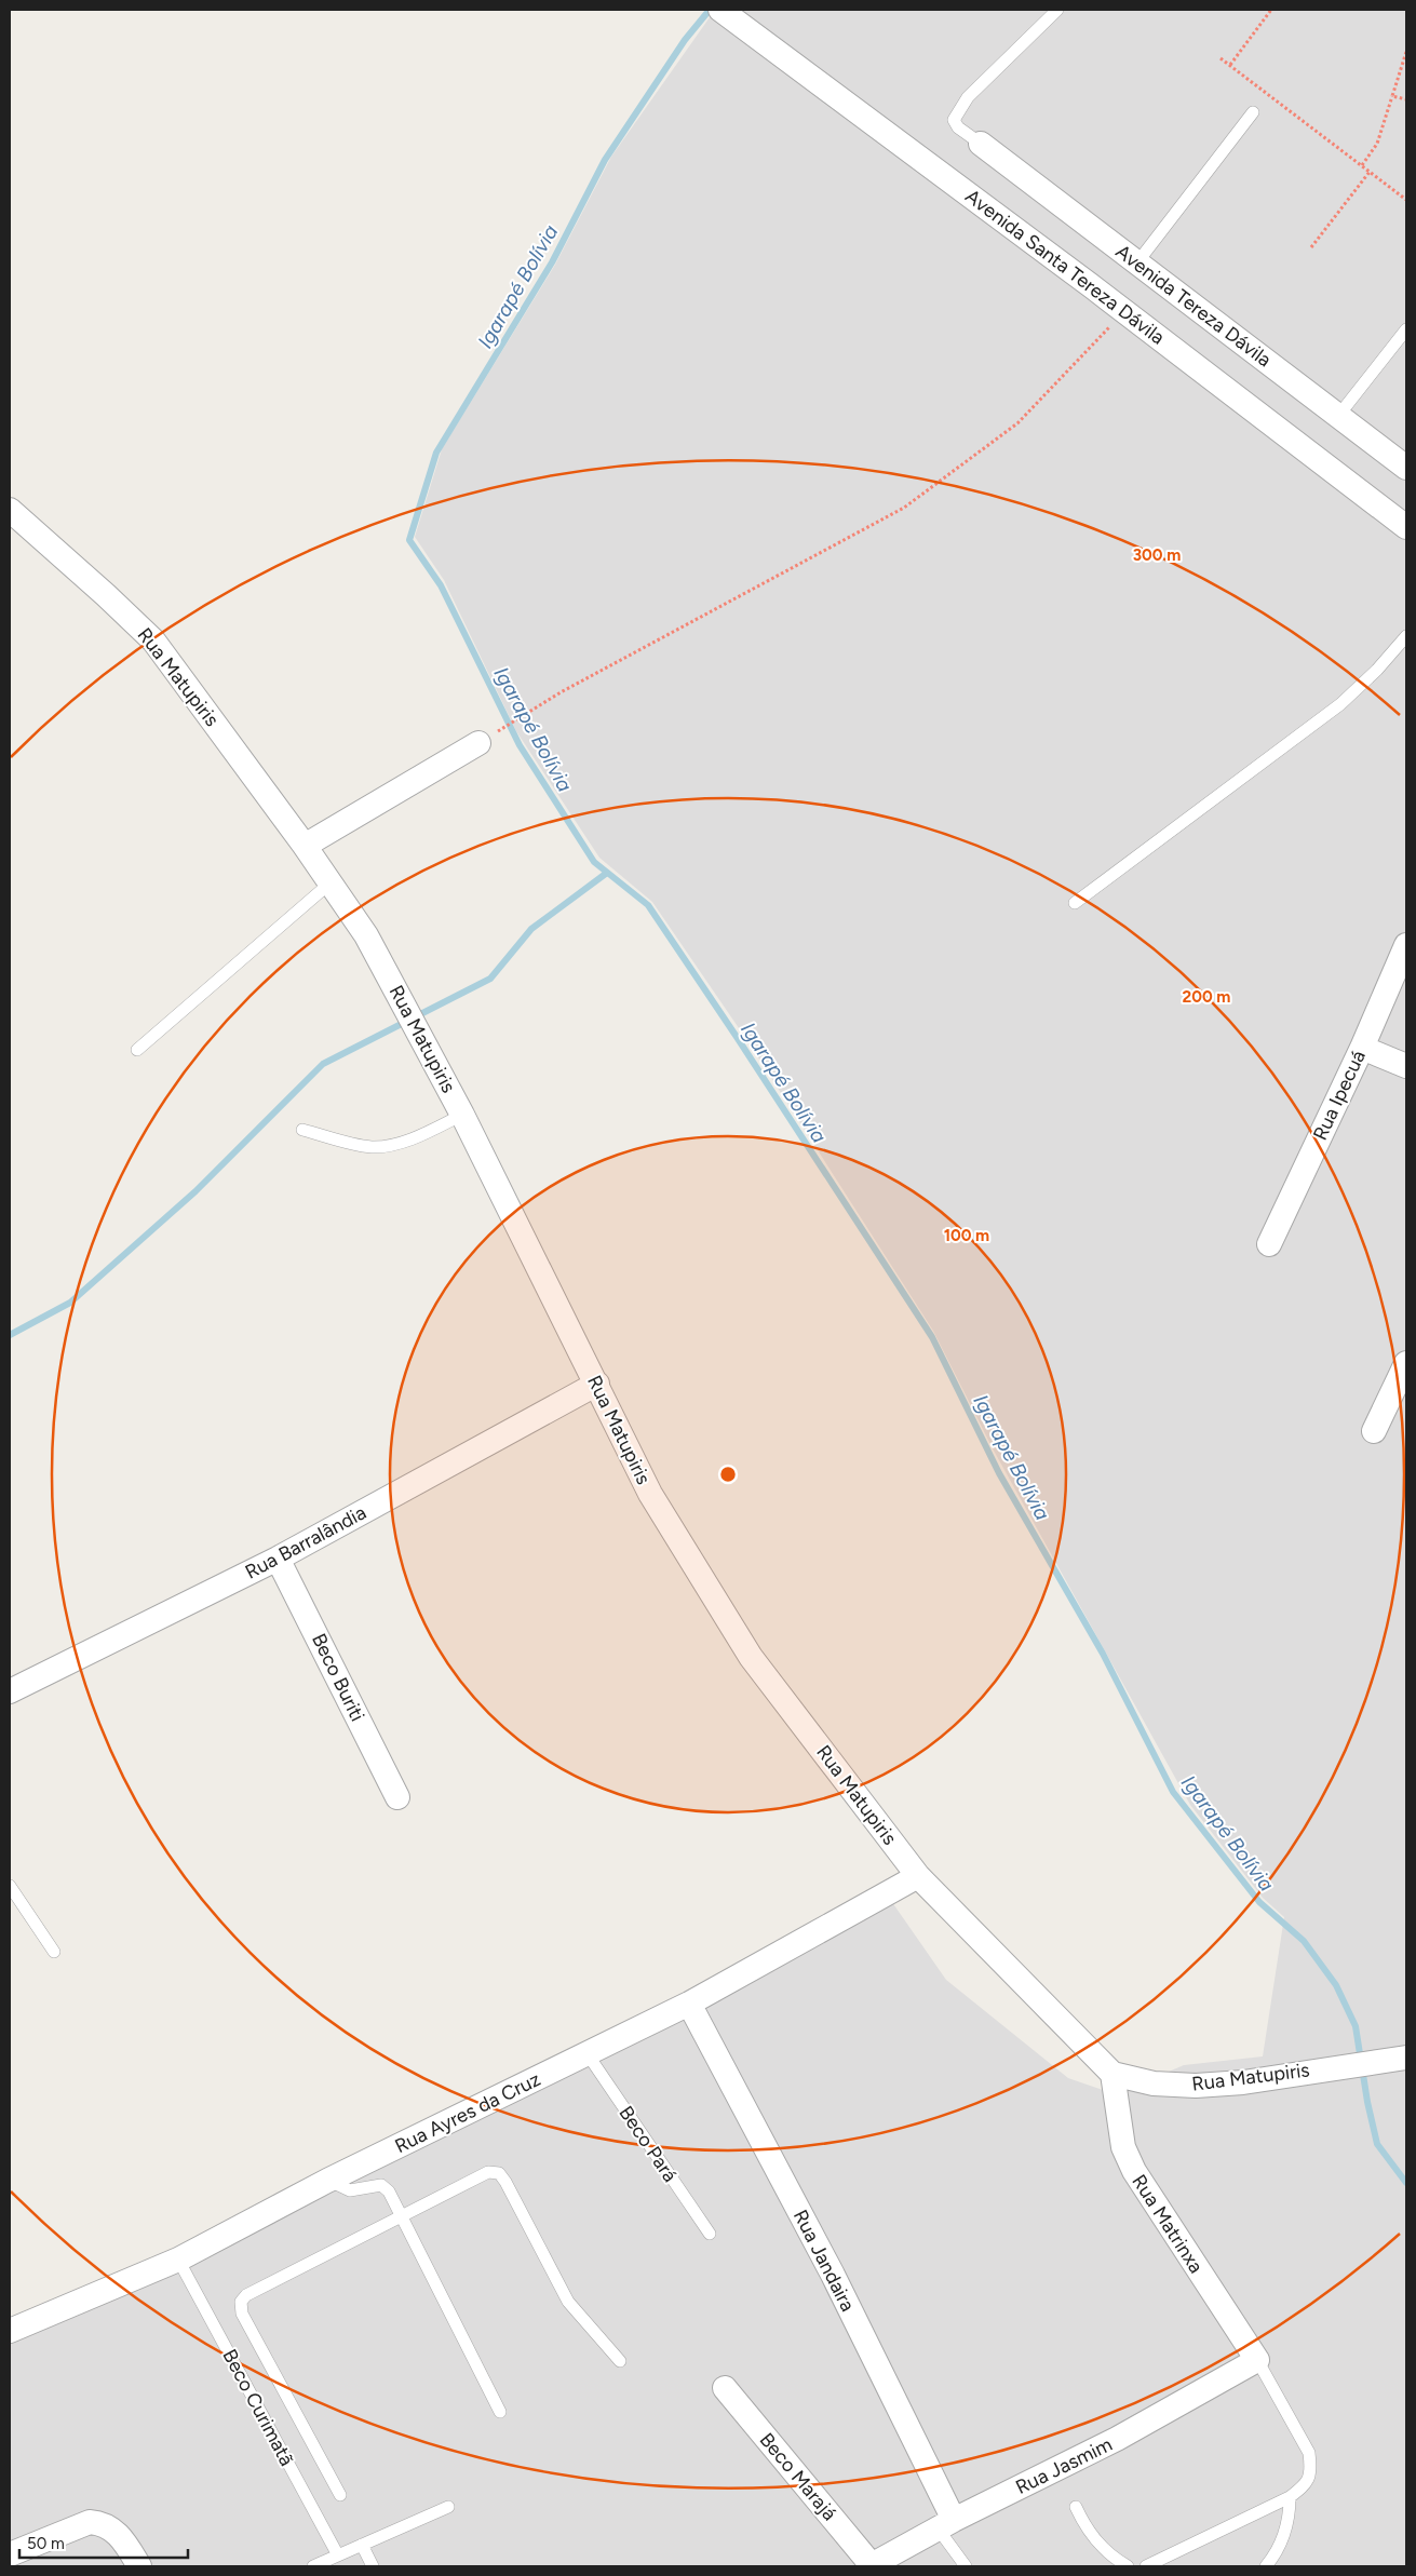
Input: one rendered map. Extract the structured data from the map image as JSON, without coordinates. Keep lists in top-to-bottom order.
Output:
{
  "streets": {
    "street": [
      "Avenida Santa Tereza Dávila",
      "Avenida Tereza Dávila",
      "Rua Matupiris",
      "Rua Ipecuá",
      "Rua Barralândia",
      "Beco Buriti",
      "Rua Ayres da Cruz",
      "Rua Matrinxa",
      "Rua Jandaira",
      "Rua Jasmim",
      "Beco Marajá"
    ],
    "lane": ["Beco Pará", "Beco Curimatã"]
  },
  "crossings": [
    ["Rua Matupiris", "Rua Barralândia"],
    ["Rua Matupiris", "Rua Ayres da Cruz"],
    ["Rua Matupiris", "Rua Matrinxa"],
    ["Rua Barralândia", "Beco Buriti"],
    ["Rua Ayres da Cruz", "Beco Pará"],
    ["Rua Ayres da Cruz", "Rua Jandaira"],
    ["Rua Ayres da Cruz", "Beco Curimatã"],
    ["Rua Matrinxa", "Rua Jasmim"],
    ["Rua Jandaira", "Rua Jasmim"],
    ["Rua Jasmim", "Beco Marajá"]
  ],
  "water": ["Igarapé Bolívia"],
  "scale_bar": "50 m",
  "rings": ["300 m", "200 m", "100 m"]
}
